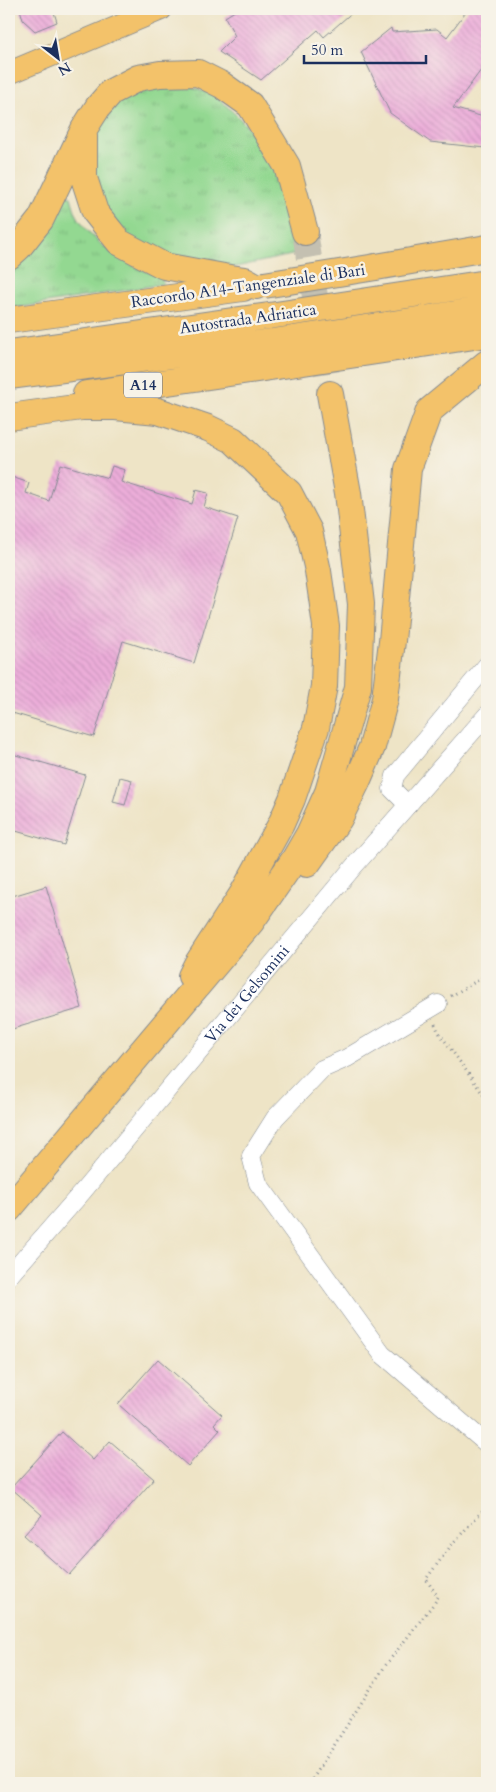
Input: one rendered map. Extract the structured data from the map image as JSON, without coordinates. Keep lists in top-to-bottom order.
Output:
{
  "streets": {
    "highway": ["Raccordo A14-Tangenziale di Bari", "Autostrada Adriatica", "A14"],
    "street": ["Via dei Gelsomini"]
  },
  "crossings": [
    ["Autostrada Adriatica", "A14"]
  ],
  "scale_bar": "50 m",
  "north": "bottom right"
}
